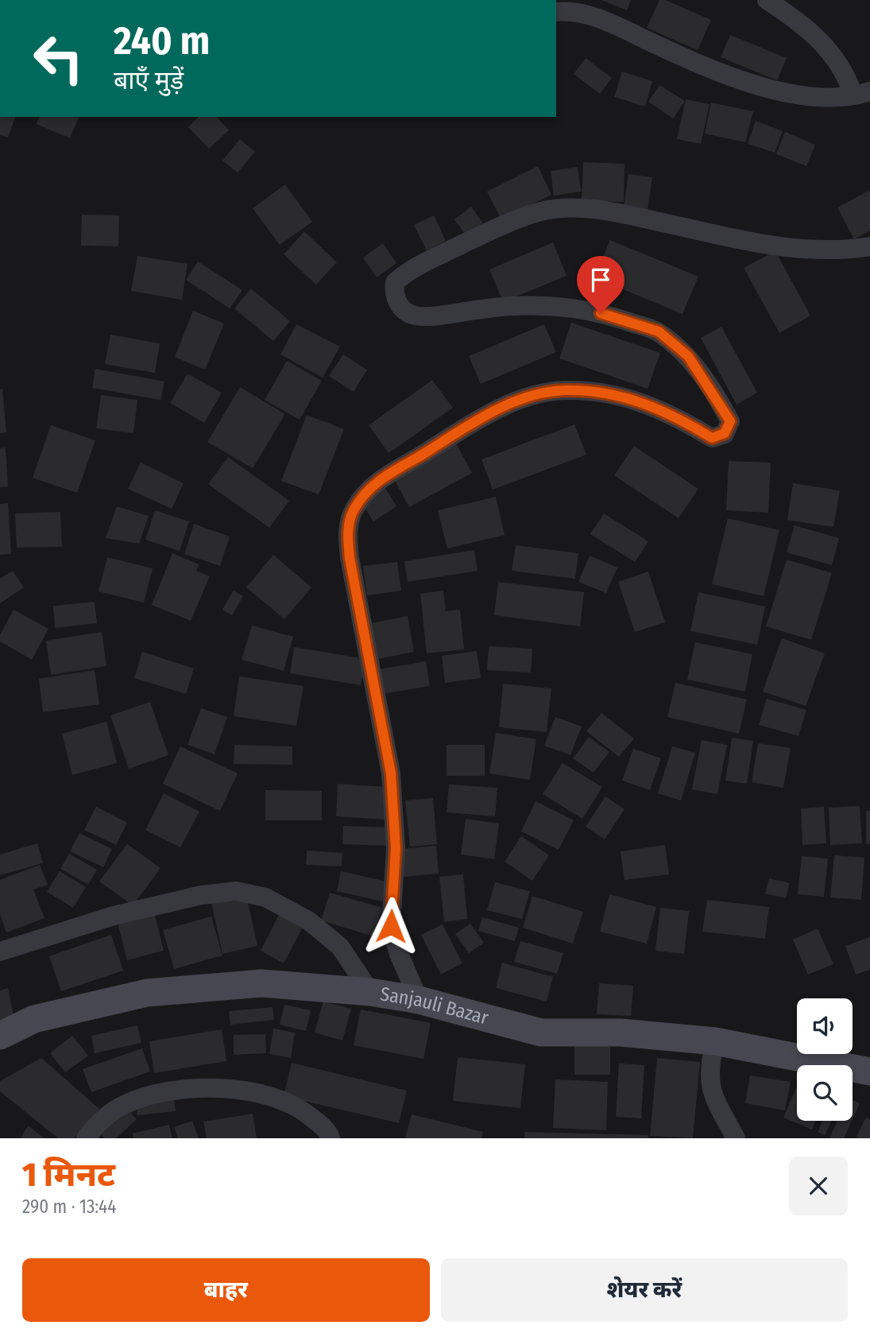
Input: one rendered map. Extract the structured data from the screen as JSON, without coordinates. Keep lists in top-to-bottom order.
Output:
{
  "streets": {
    "main road": ["Sanjauli Bazar"]
  },
  "page": {
    "turn": ["240 m", "बाएँ मुड़ें"],
    "heading": ["1 मिनट", "290 m · 13:44"],
    "buttons": ["बाहर", "शेयर करें"]
  }
}
